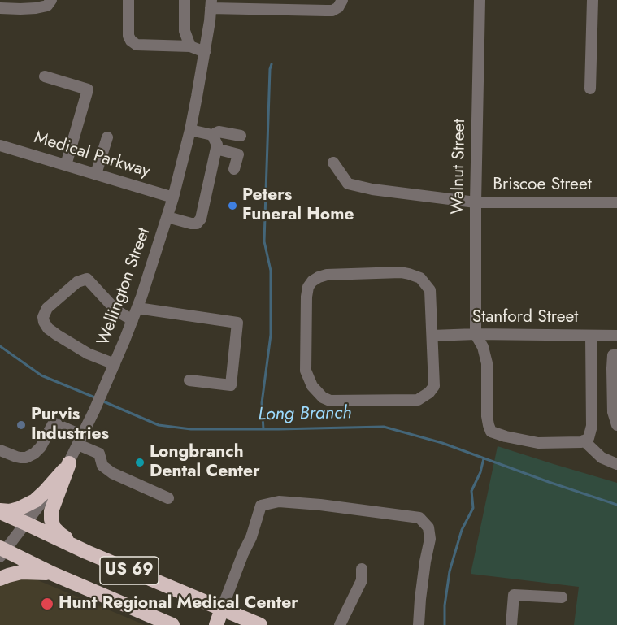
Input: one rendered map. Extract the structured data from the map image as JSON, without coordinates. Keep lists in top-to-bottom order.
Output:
{
  "streets": {
    "highway": ["US 69"],
    "street": [
      "Medical Parkway",
      "Walnut Street",
      "Briscoe Street",
      "Wellington Street",
      "Stanford Street"
    ]
  },
  "crossings": [
    ["Medical Parkway", "Wellington Street"],
    ["Walnut Street", "Briscoe Street"],
    ["Walnut Street", "Stanford Street"],
    ["Wellington Street", "US 69"]
  ],
  "water": ["Long Branch"],
  "places": [
    "Peters Funeral Home",
    "Purvis Industries",
    "Longbranch Dental Center",
    "Hunt Regional Medical Center"
  ]
}
